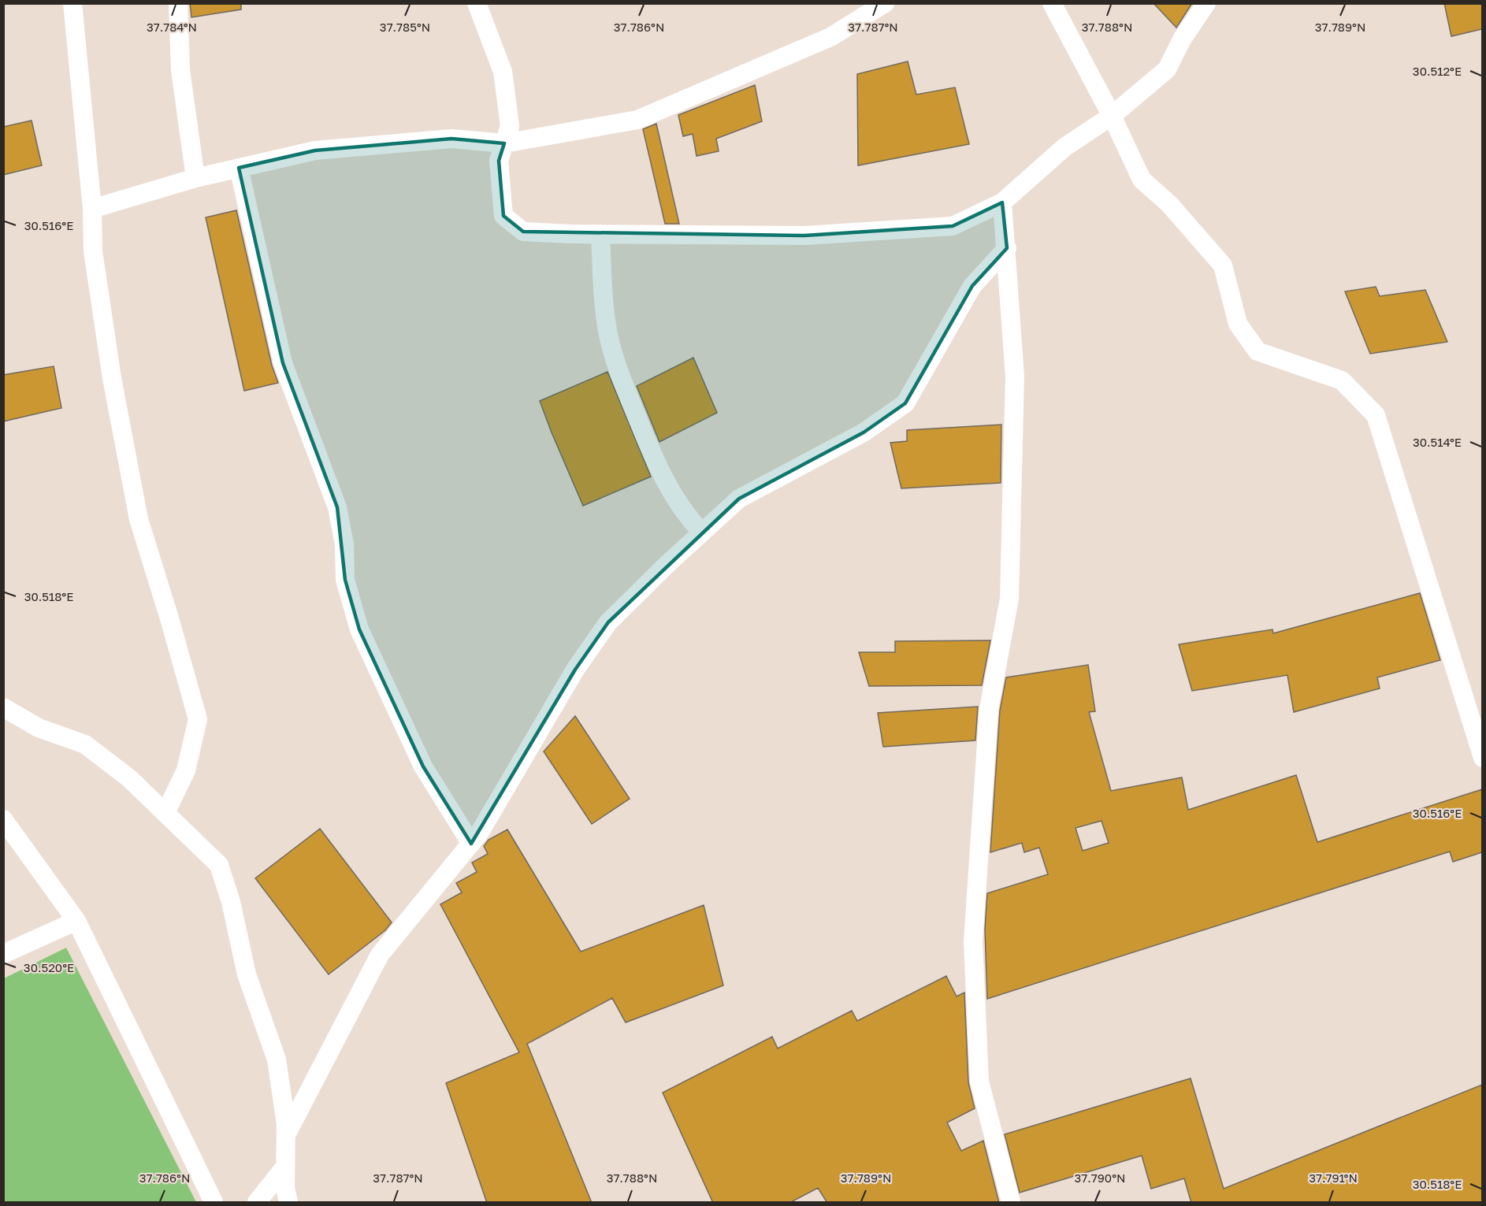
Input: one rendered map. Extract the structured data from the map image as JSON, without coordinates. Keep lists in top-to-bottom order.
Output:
{
  "coordinates": [
    "37.785°N",
    "37.784°N",
    "37.786°N",
    "37.787°N",
    "37.788°N",
    "37.789°N",
    "30.512°E",
    "30.516°E",
    "30.514°E",
    "30.518°E",
    "30.520°E",
    "37.790°N",
    "37.791°N"
  ]
}
